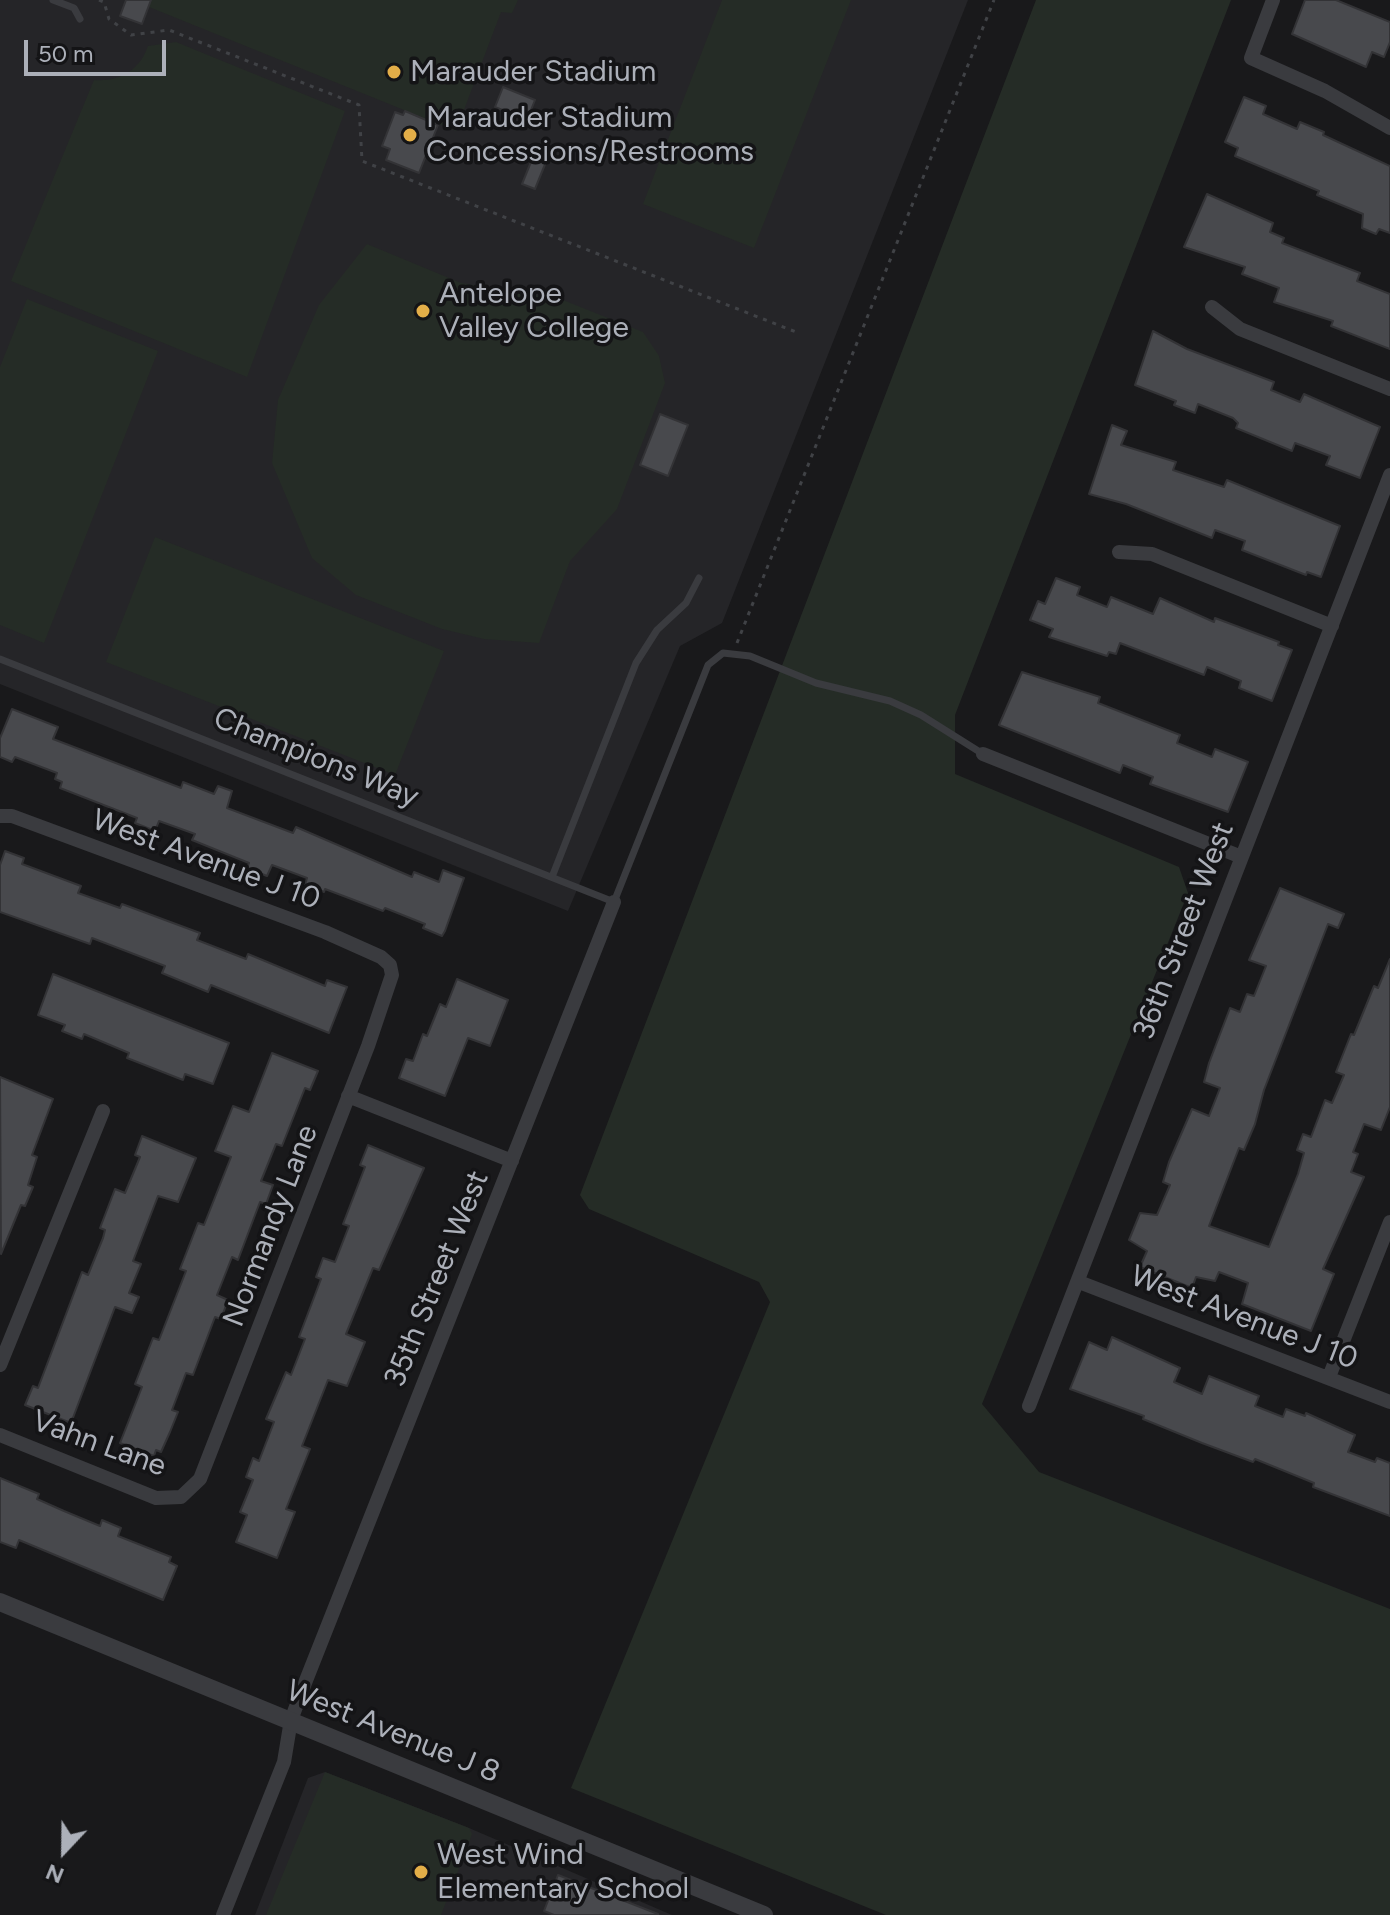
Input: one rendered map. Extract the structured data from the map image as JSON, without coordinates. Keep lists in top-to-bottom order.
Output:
{
  "streets": {
    "street": [
      "West Avenue J 10",
      "36th Street West",
      "Normandy Lane",
      "35th Street West",
      "Vahn Lane",
      "West Avenue J 8"
    ],
    "lane": ["Champions Way"]
  },
  "crossings": [
    ["Champions Way", "35th Street West"],
    ["West Avenue J 10", "36th Street West"],
    ["West Avenue J 10", "Normandy Lane"],
    ["Normandy Lane", "Vahn Lane"],
    ["35th Street West", "West Avenue J 8"]
  ],
  "places": [
    "Marauder Stadium",
    "Marauder Stadium Concessions/Restrooms",
    "Antelope Valley College",
    "West Wind Elementary School"
  ],
  "scale_bar": "50 m",
  "north": "bottom"
}
